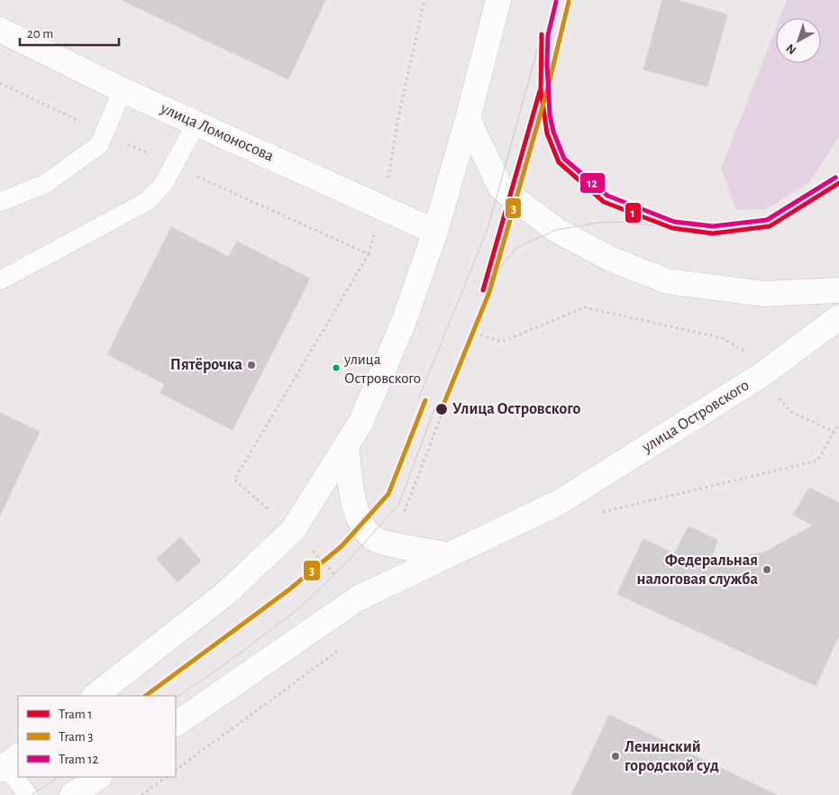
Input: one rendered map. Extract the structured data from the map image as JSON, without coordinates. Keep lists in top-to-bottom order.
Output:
{
  "streets": {
    "main road": ["улица Ломоносова", "улица Островского"]
  },
  "places": [
    "Пятёрочка",
    "улица Островского",
    "Улица Островского",
    "Федеральная налоговая служба",
    "Ленинский городской суд"
  ],
  "lines": ["tram line 3", "tram line 12", "tram line 1"],
  "legend": ["Tram 1", "Tram 3", "Tram 12"],
  "scale_bar": "20 m",
  "north": "bottom left"
}
